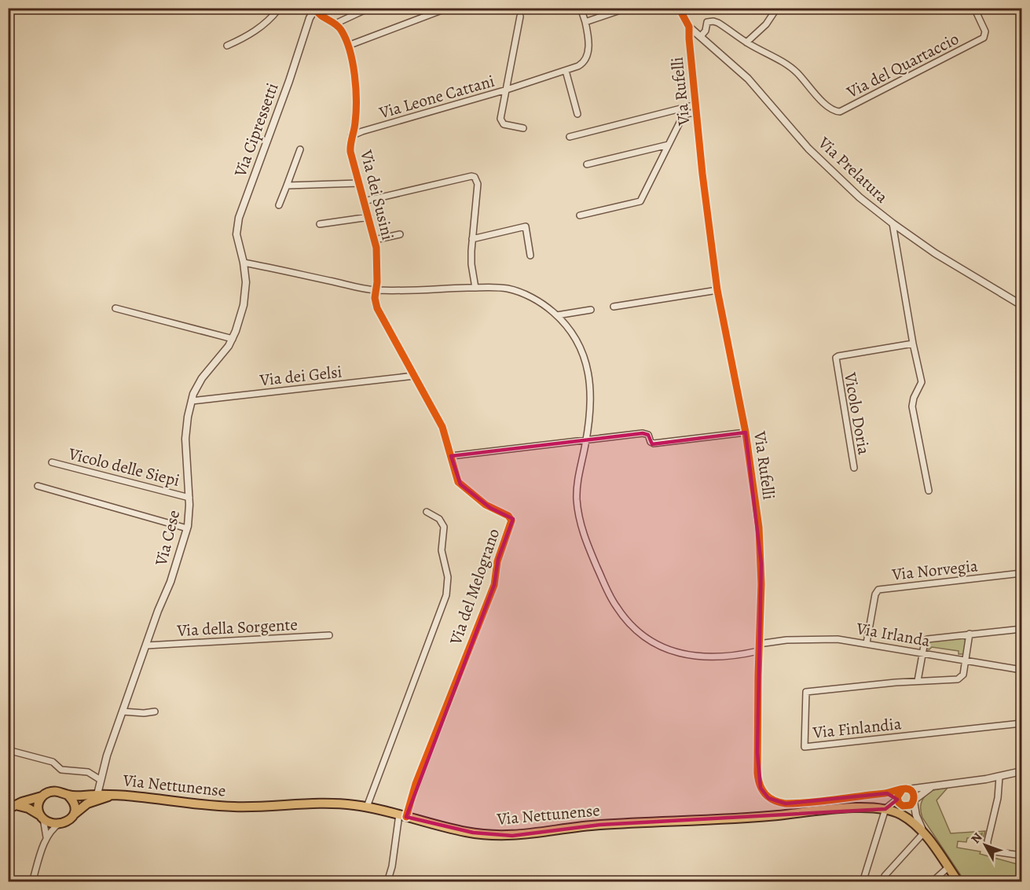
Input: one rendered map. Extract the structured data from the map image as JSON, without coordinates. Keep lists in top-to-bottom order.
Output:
{
  "streets": {
    "main road": ["Via Nettunense"],
    "street": [
      "Via del Quartaccio",
      "Via Rufelli",
      "Via Leone Cattani",
      "Via Cipressetti",
      "Via Prelatura",
      "Via dei Susini",
      "Via dei Gelsi",
      "Vicolo Doria",
      "Vicolo delle Siepi",
      "Via Cese",
      "Via Norvegia",
      "Via del Melograno",
      "Via della Sorgente",
      "Via Irlanda",
      "Via Finlandia"
    ]
  },
  "crossings": [
    ["Via del Quartaccio", "Via Prelatura"],
    ["Via Rufelli", "Via Prelatura"],
    ["Via Rufelli", "Via Irlanda"],
    ["Via Leone Cattani", "Via dei Susini"],
    ["Via Cipressetti", "Via dei Susini"],
    ["Via Cipressetti", "Via Cese"],
    ["Via dei Susini", "Via del Melograno"],
    ["Via dei Gelsi", "Via Cese"],
    ["Via dei Gelsi", "Via del Melograno"],
    ["Vicolo delle Siepi", "Via Cese"],
    ["Via Cese", "Via della Sorgente"],
    ["Via Cese", "Via Nettunense"],
    ["Via Norvegia", "Via Irlanda"],
    ["Via del Melograno", "Via Nettunense"],
    ["Via Irlanda", "Via Finlandia"]
  ],
  "north": "top left"
}
